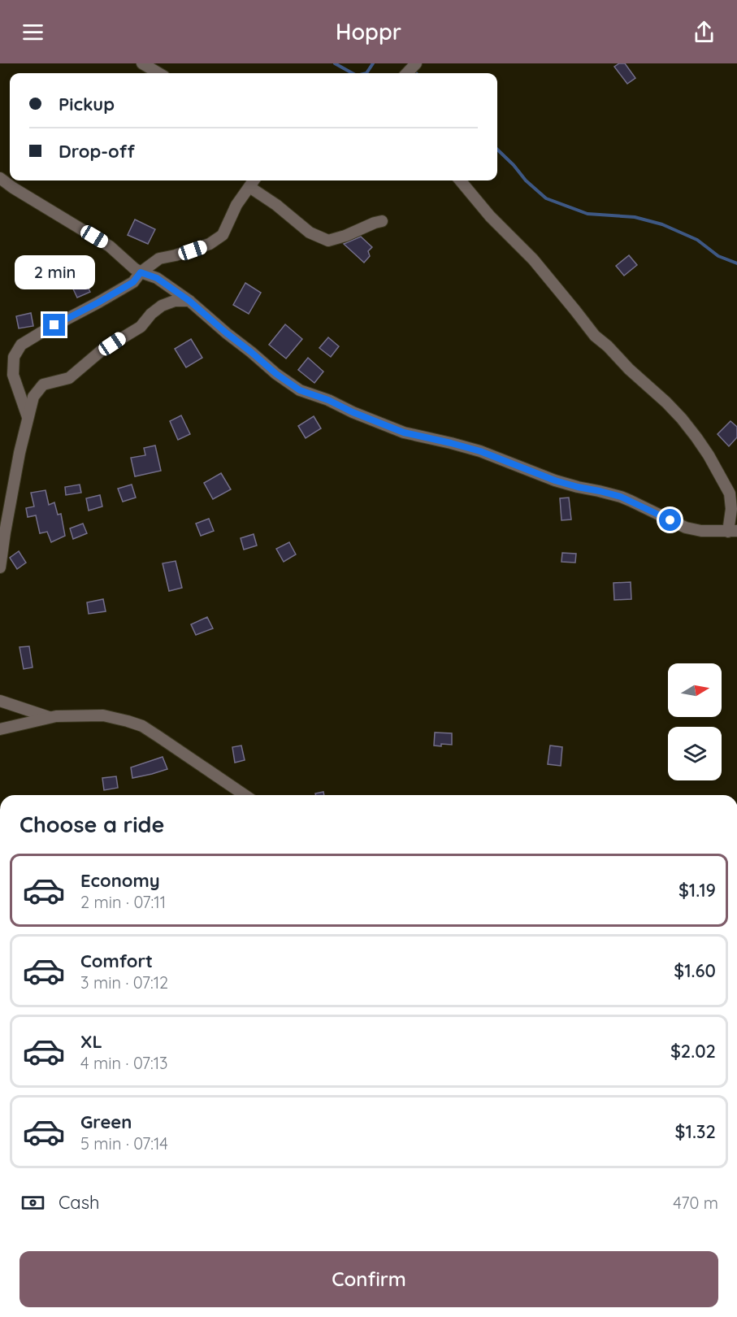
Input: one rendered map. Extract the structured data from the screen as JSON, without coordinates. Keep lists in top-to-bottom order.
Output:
{
  "north": "right",
  "page": {
    "header": "Hoppr",
    "banner": ["Pickup", "Drop-off"],
    "bubble": "2 min",
    "heading": "Choose a ride",
    "list": [
      {
        "name": "Economy",
        "note": "2 min · 07:11",
        "value": "$1.19"
      },
      {
        "name": "Comfort",
        "note": "3 min · 07:12",
        "value": "$1.60"
      },
      {
        "name": "XL",
        "note": "4 min · 07:13",
        "value": "$2.02"
      },
      {
        "name": "Green",
        "note": "5 min · 07:14",
        "value": "$1.32"
      }
    ],
    "pay": ["Cash", "470 m"],
    "buttons": "Confirm"
  }
}
